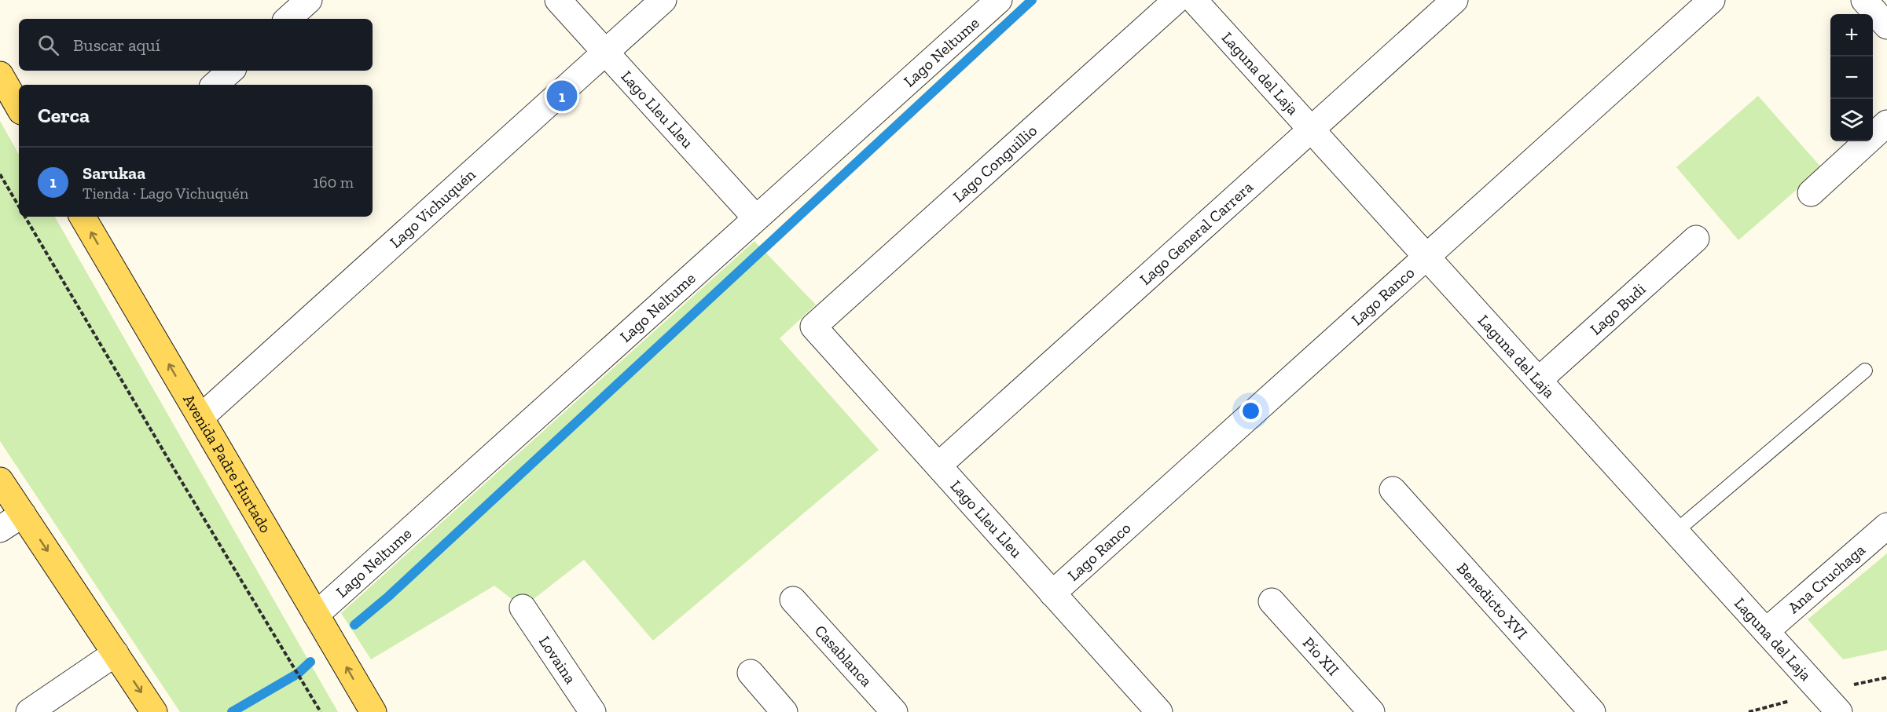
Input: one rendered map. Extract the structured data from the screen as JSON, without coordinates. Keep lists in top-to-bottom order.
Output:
{
  "streets": {
    "main road": ["Avenida Padre Hurtado"],
    "street": [
      "Lago Neltume",
      "Laguna del Laja",
      "Lago Lleu Lleu",
      "Lago Conguillio",
      "Lago Vichuquén",
      "Lago General Carrera",
      "Lago Ranco",
      "Lago Budi",
      "Ana Cruchaga",
      "Benedicto XVI",
      "Casablanca",
      "Pío XII",
      "Lovaina"
    ]
  },
  "crossings": [
    ["Lago Neltume", "Lago Lleu Lleu"],
    ["Lago Neltume", "Avenida Padre Hurtado"],
    ["Laguna del Laja", "Lago General Carrera"],
    ["Laguna del Laja", "Lago Ranco"],
    ["Laguna del Laja", "Lago Budi"],
    ["Laguna del Laja", "Ana Cruchaga"],
    ["Lago Lleu Lleu", "Lago Conguillio"],
    ["Lago Lleu Lleu", "Lago Vichuquén"],
    ["Lago Lleu Lleu", "Lago General Carrera"],
    ["Lago Lleu Lleu", "Lago Ranco"],
    ["Lago Vichuquén", "Avenida Padre Hurtado"]
  ],
  "one_way": ["Avenida Padre Hurtado"],
  "page": {
    "map_buttons": ["+", "−"],
    "search": "Buscar aquí",
    "pins": "1",
    "heading": "Cerca",
    "list": [
      {
        "mark": "1",
        "name": "Sarukaa",
        "note": "Tienda · Lago Vichuquén",
        "value": "160 m"
      }
    ]
  }
}
